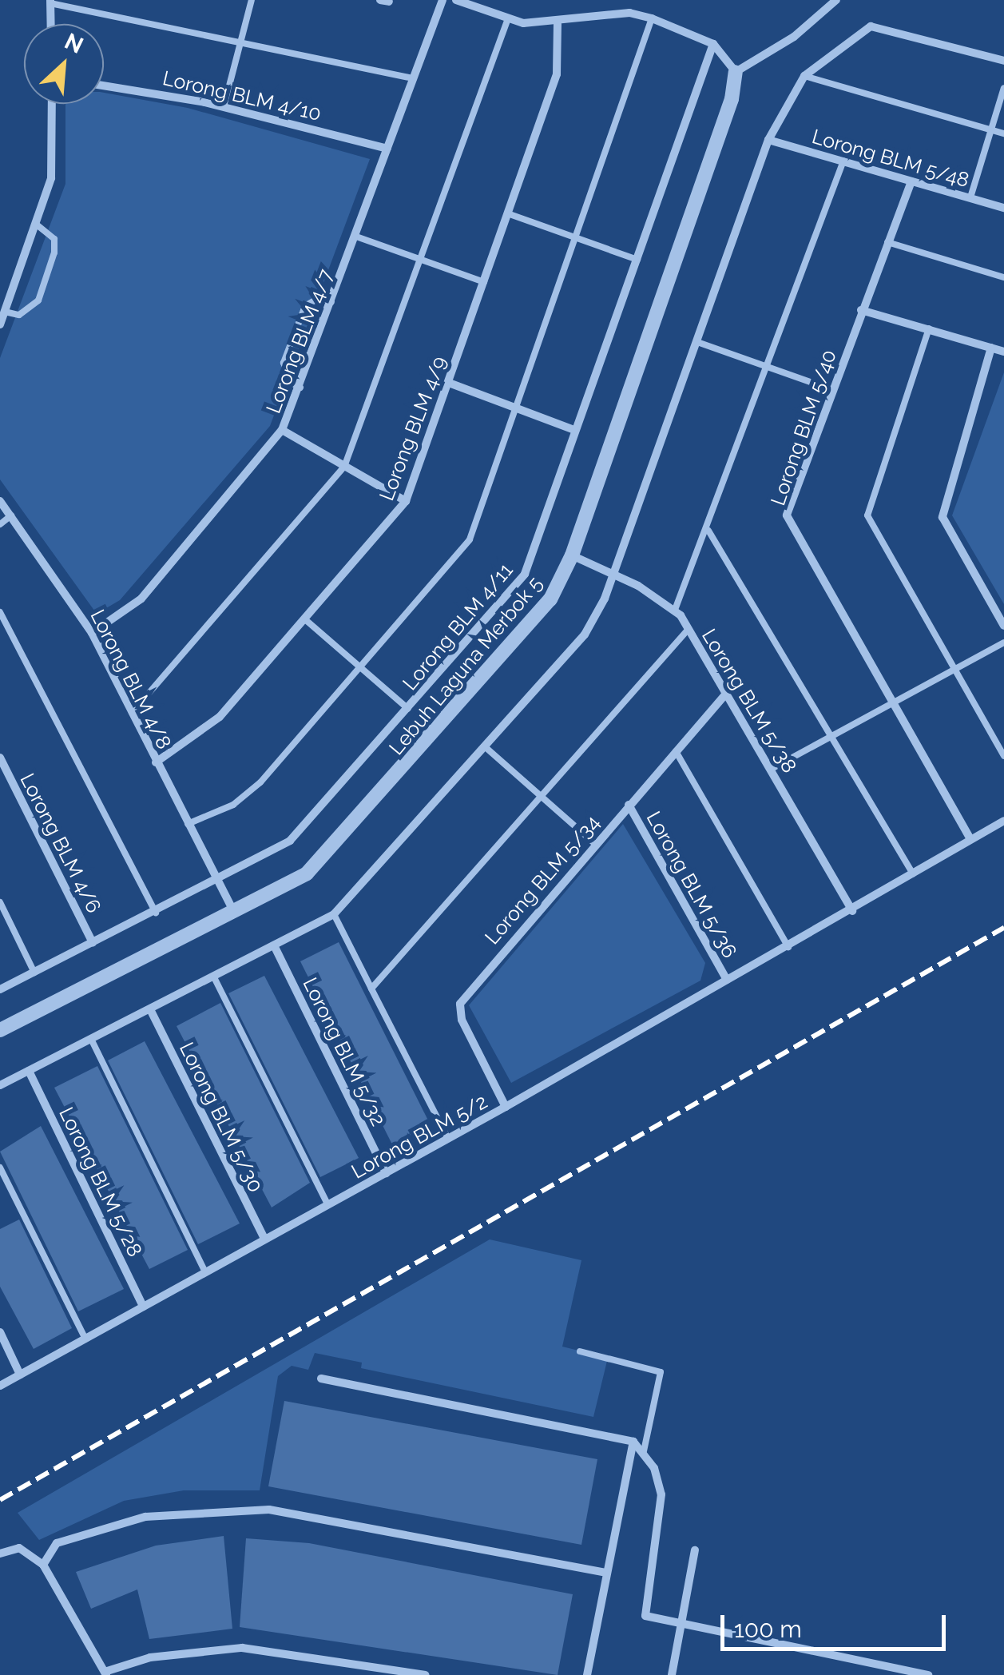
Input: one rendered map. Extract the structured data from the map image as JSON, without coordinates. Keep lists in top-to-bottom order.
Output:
{
  "streets": {
    "street": [
      "Lorong BLM 4/10",
      "Lorong BLM 5/48",
      "Lorong BLM 4/7",
      "Lorong BLM 5/40",
      "Lorong BLM 4/9",
      "Lorong BLM 4/11",
      "Lebuh Laguna Merbok 5",
      "Lorong BLM 4/8",
      "Lorong BLM 5/38",
      "Lorong BLM 4/6",
      "Lorong BLM 5/34",
      "Lorong BLM 5/36",
      "Lorong BLM 5/32",
      "Lorong BLM 5/30",
      "Lorong BLM 5/2",
      "Lorong BLM 5/28"
    ]
  },
  "crossings": [
    ["Lorong BLM 4/10", "Lorong BLM 4/7"],
    ["Lorong BLM 5/48", "Lorong BLM 5/40"],
    ["Lorong BLM 4/7", "Lorong BLM 4/8"],
    ["Lorong BLM 5/40", "Lorong BLM 5/2"],
    ["Lorong BLM 4/9", "Lorong BLM 4/8"],
    ["Lorong BLM 4/11", "Lorong BLM 4/8"],
    ["Lorong BLM 4/11", "Lorong BLM 4/6"],
    ["Lebuh Laguna Merbok 5", "Lorong BLM 4/8"],
    ["Lebuh Laguna Merbok 5", "Lorong BLM 5/38"],
    ["Lorong BLM 5/38", "Lorong BLM 5/34"],
    ["Lorong BLM 5/38", "Lorong BLM 5/2"],
    ["Lorong BLM 5/34", "Lorong BLM 5/36"],
    ["Lorong BLM 5/34", "Lorong BLM 5/2"],
    ["Lorong BLM 5/36", "Lorong BLM 5/2"],
    ["Lorong BLM 5/32", "Lorong BLM 5/2"],
    ["Lorong BLM 5/30", "Lorong BLM 5/2"],
    ["Lorong BLM 5/2", "Lorong BLM 5/28"]
  ],
  "scale_bar": "100 m",
  "north": "top right"
}
